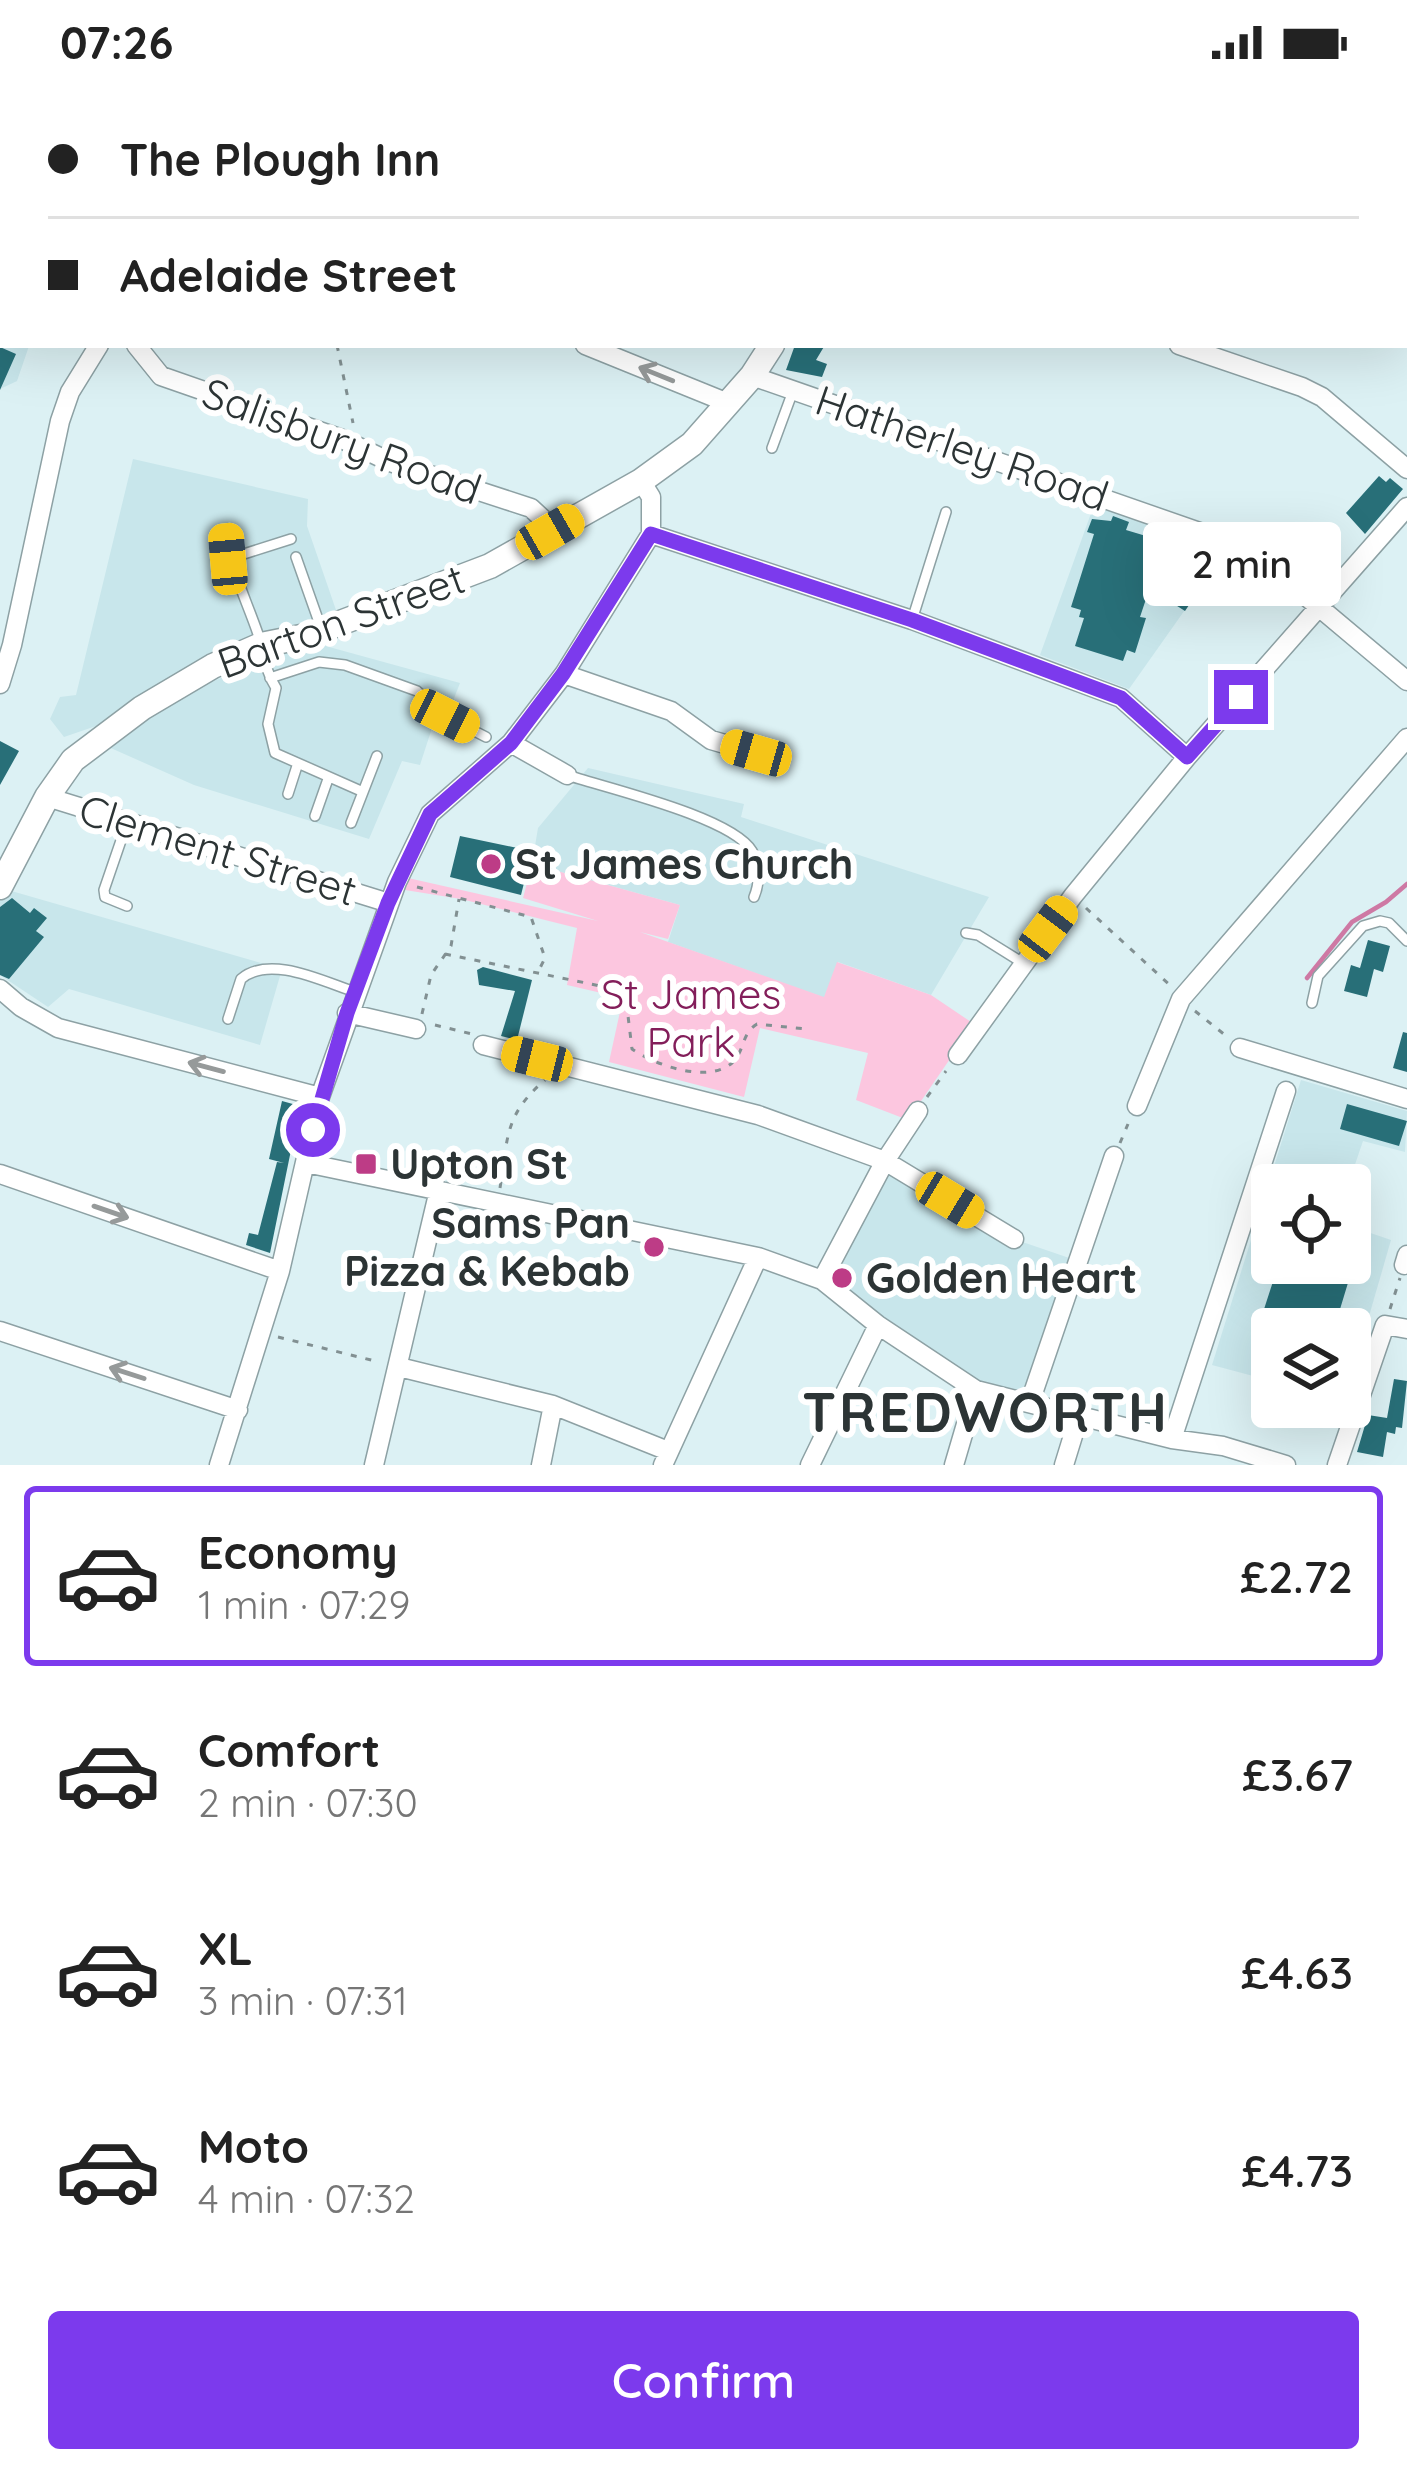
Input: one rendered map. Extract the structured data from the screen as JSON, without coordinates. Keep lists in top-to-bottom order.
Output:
{
  "streets": {
    "main road": ["Barton Street"],
    "street": ["Salisbury Road", "Hatherley Road", "Clement Street"]
  },
  "crossings": [
    ["Salisbury Road", "Barton Street"],
    ["Hatherley Road", "Barton Street"],
    ["Barton Street", "Clement Street"]
  ],
  "districts": ["TREDWORTH"],
  "parks": ["St James Park"],
  "places": {
    "other": ["St James Church", "Sams Pan Pizza & Kebab", "Golden Heart"],
    "transit": ["Upton St"]
  },
  "page": {
    "status": "07:26",
    "banner": ["The Plough Inn", "Adelaide Street"],
    "bubble": "2 min",
    "list": [
      {
        "name": "Economy",
        "note": "1 min · 07:29",
        "value": "£2.72"
      },
      {
        "name": "Comfort",
        "note": "2 min · 07:30",
        "value": "£3.67"
      },
      {
        "name": "XL",
        "note": "3 min · 07:31",
        "value": "£4.63"
      },
      {
        "name": "Moto",
        "note": "4 min · 07:32",
        "value": "£4.73"
      }
    ],
    "buttons": "Confirm"
  }
}
